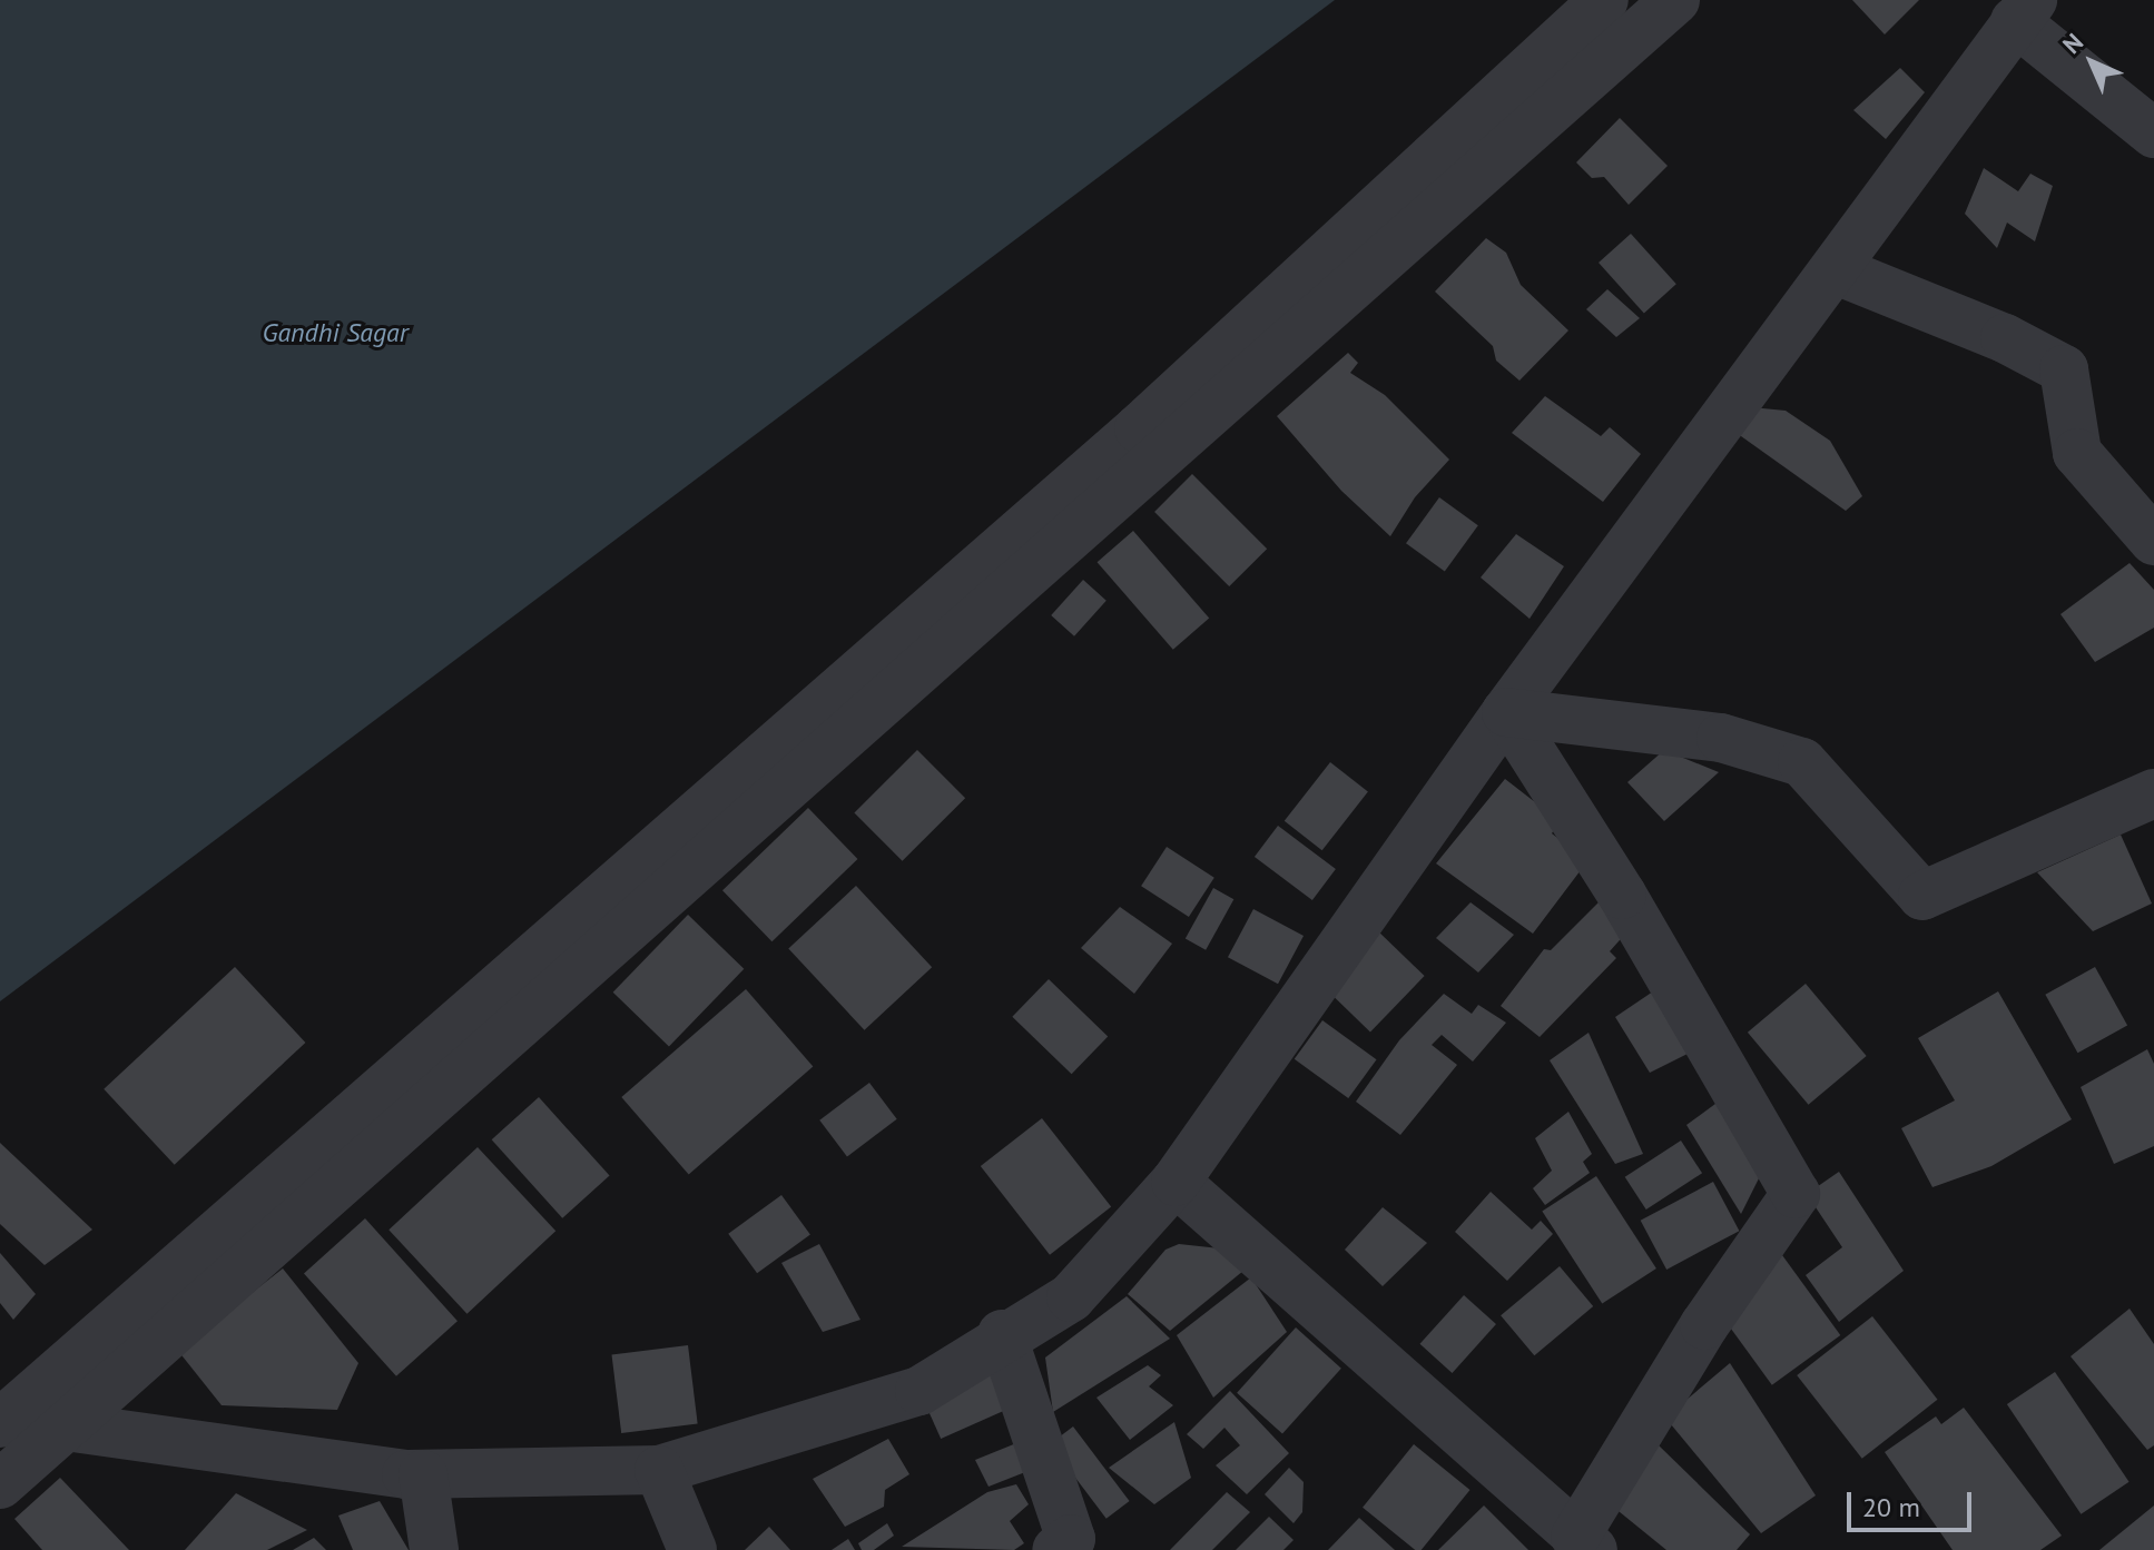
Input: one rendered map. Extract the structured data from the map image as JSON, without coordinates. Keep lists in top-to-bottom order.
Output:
{
  "water": ["Gandhi Sagar"],
  "scale_bar": "20 m",
  "north": "top left"
}
